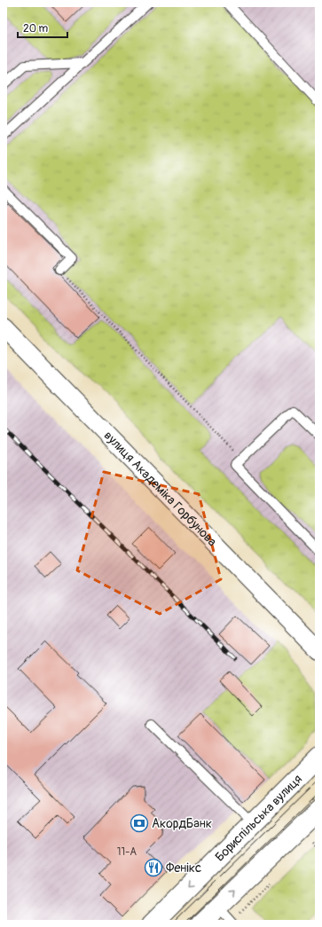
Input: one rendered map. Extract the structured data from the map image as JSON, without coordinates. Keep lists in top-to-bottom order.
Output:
{
  "streets": {
    "main road": ["Бориспільська вулиця"],
    "street": ["вулиця Академіка Горбунова"]
  },
  "places": {
    "bank": ["АкордБанк"],
    "restaurant": ["Фенікс"]
  },
  "house_numbers": ["11-А"],
  "scale_bar": "20 m"
}
